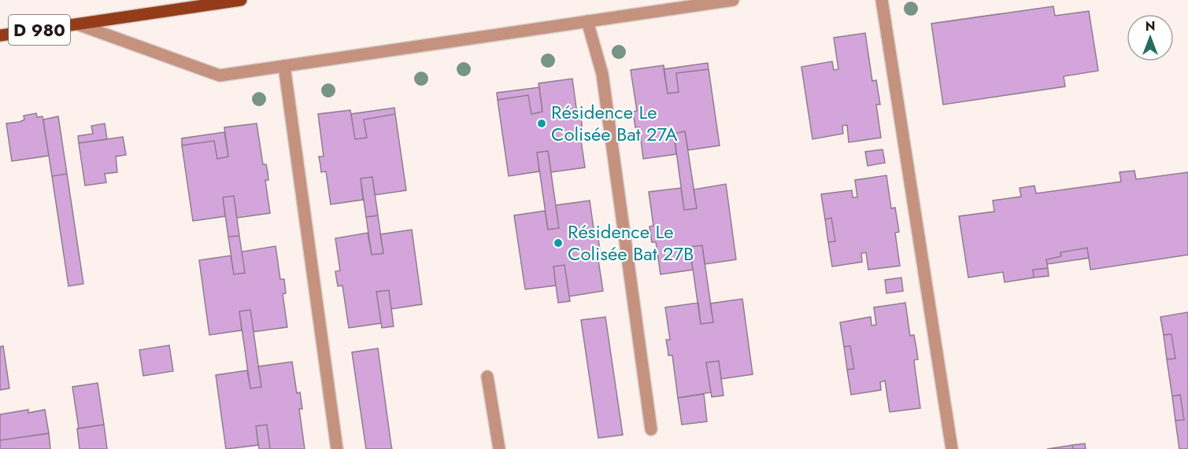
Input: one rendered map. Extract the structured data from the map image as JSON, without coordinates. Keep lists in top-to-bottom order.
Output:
{
  "streets": {
    "main road": ["D 980"]
  },
  "places": ["Résidence Le Colisée Bat 27A", "Résidence Le Colisée Bat 27B"],
  "north": "top"
}
